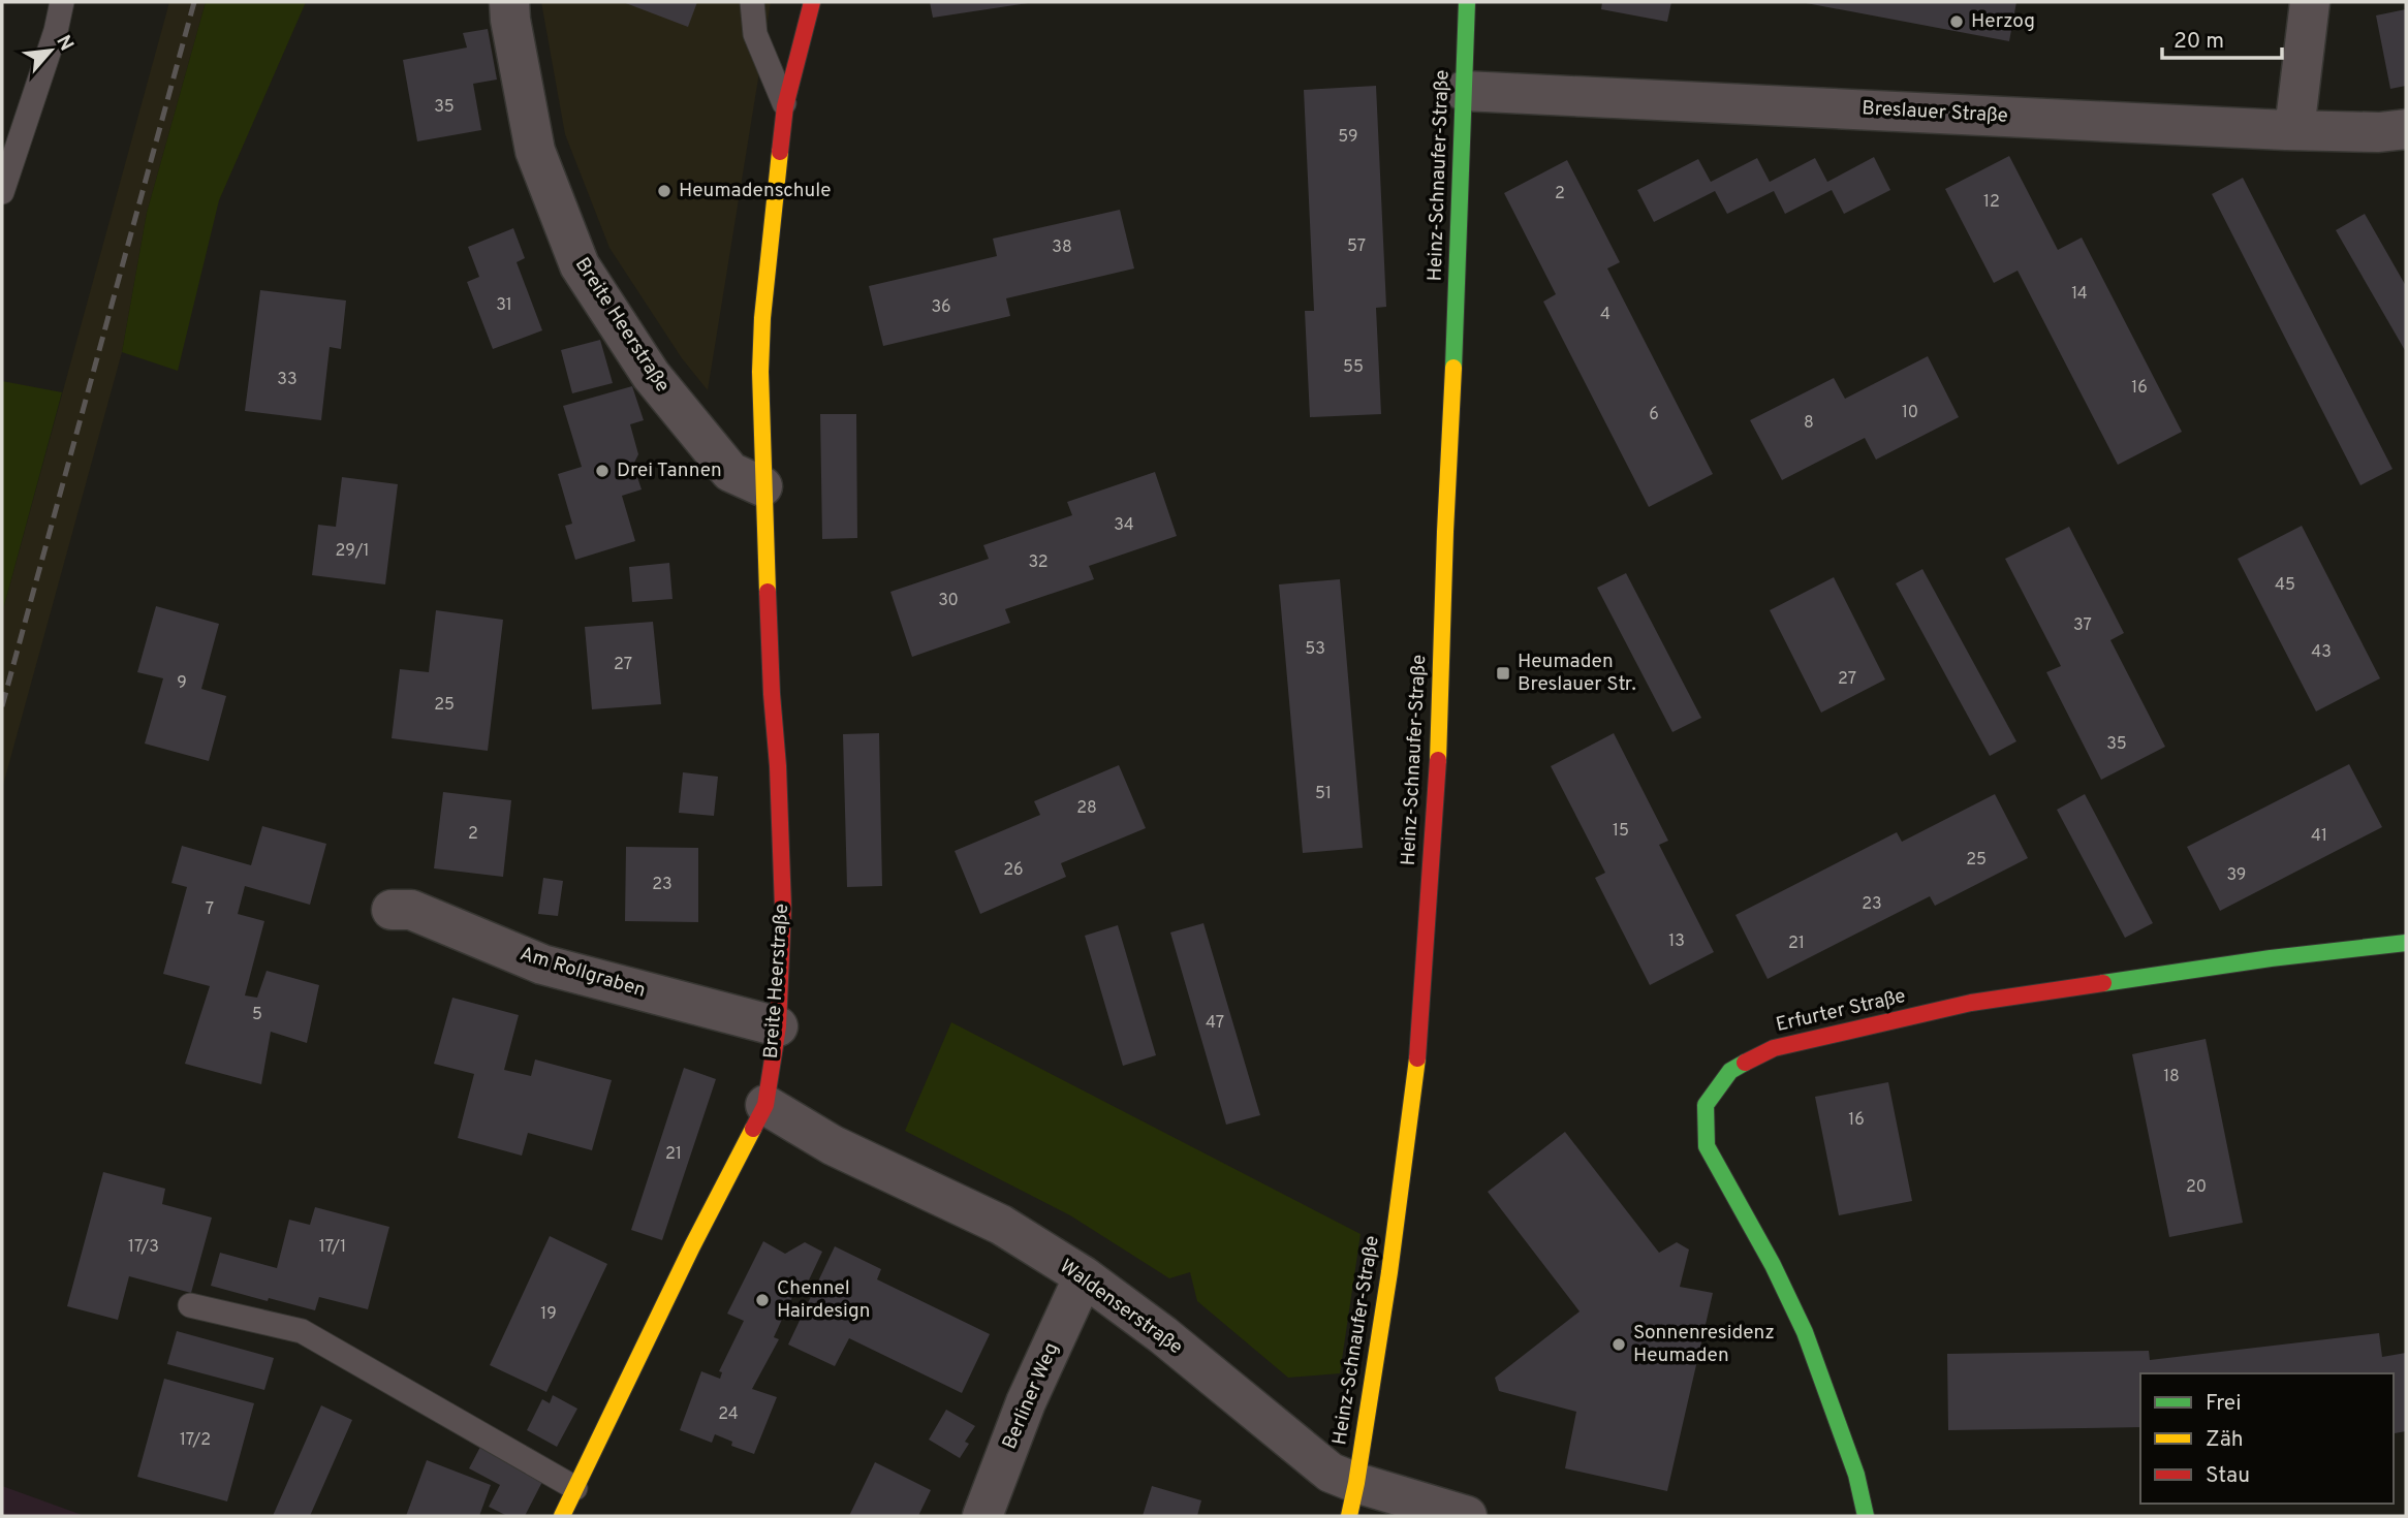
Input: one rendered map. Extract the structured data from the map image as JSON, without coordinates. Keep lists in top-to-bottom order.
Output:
{
  "streets": {
    "street": [
      "Breslauer Straße",
      "Heinz-Schnaufer-Straße",
      "Breite Heerstraße",
      "Am Rollgraben",
      "Erfurter Straße",
      "Waldenserstraße",
      "Berliner Weg"
    ]
  },
  "crossings": [
    ["Breslauer Straße", "Heinz-Schnaufer-Straße"],
    ["Heinz-Schnaufer-Straße", "Waldenserstraße"],
    ["Breite Heerstraße", "Am Rollgraben"],
    ["Breite Heerstraße", "Waldenserstraße"],
    ["Waldenserstraße", "Berliner Weg"]
  ],
  "places": {
    "other": [
      "Herzog",
      "Heumadenschule",
      "Drei Tannen",
      "Chennel Hairdesign",
      "Sonnenresidenz Heumaden"
    ],
    "transit": ["Heumaden Breslauer Str."]
  },
  "house_numbers": [
    "35",
    "59",
    "2",
    "12",
    "57",
    "38",
    "14",
    "31",
    "36",
    "4",
    "55",
    "33",
    "16",
    "10",
    "6",
    "8",
    "34",
    "29/1",
    "32",
    "45",
    "30",
    "37",
    "53",
    "43",
    "27",
    "27",
    "9",
    "25",
    "35",
    "51",
    "28",
    "15",
    "2",
    "41",
    "25",
    "26",
    "39",
    "23",
    "23",
    "7",
    "13",
    "21",
    "5",
    "47",
    "18",
    "16",
    "21",
    "20",
    "17/3",
    "17/1",
    "19",
    "24",
    "17/2"
  ],
  "legend": ["Frei", "Zäh", "Stau"],
  "scale_bar": "20 m",
  "north": "top right"
}
